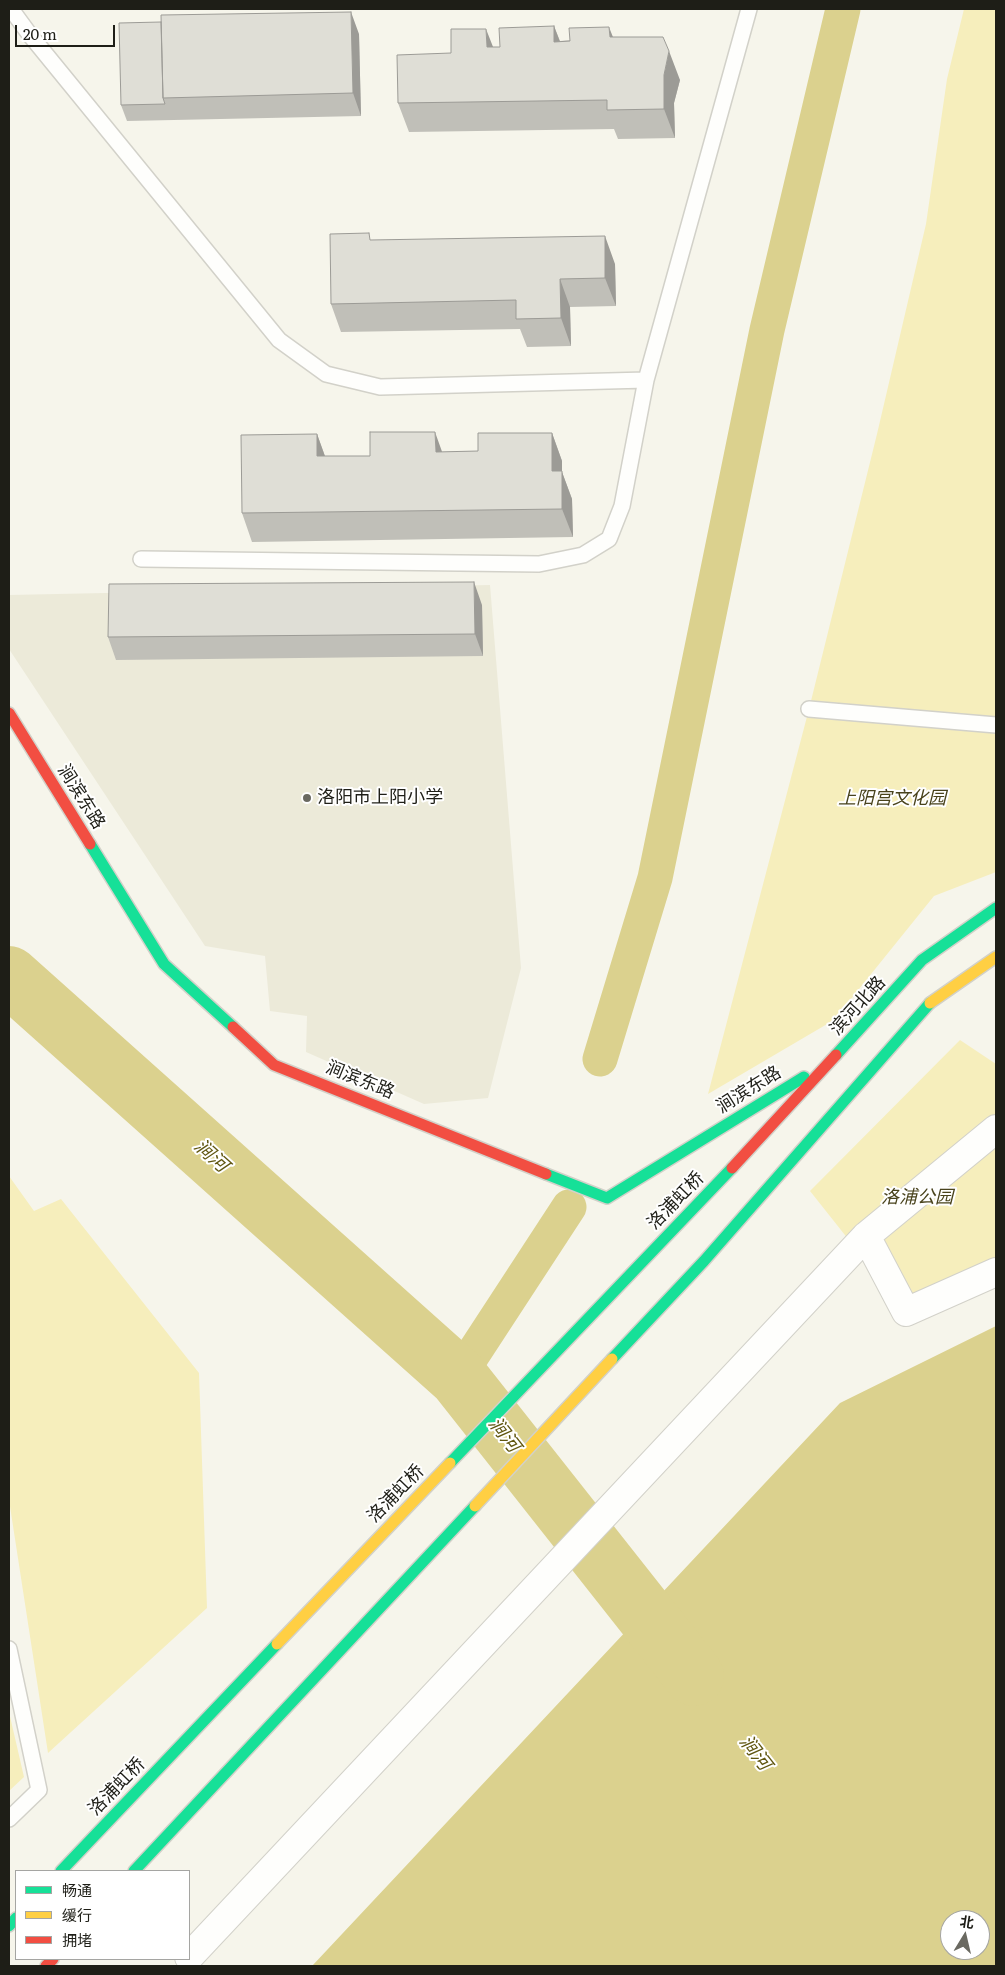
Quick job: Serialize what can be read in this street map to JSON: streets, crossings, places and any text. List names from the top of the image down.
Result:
{
  "streets": {
    "main road": ["涧滨东路", "滨河北路", "洛浦虹桥"]
  },
  "crossings": [
    ["涧滨东路", "滨河北路"],
    ["滨河北路", "洛浦虹桥"]
  ],
  "water": ["涧河"],
  "parks": ["上阳宫文化园", "洛浦公园"],
  "places": ["洛阳市上阳小学"],
  "legend": ["畅通", "缓行", "拥堵"],
  "scale_bar": "20 m",
  "north": "top"
}
